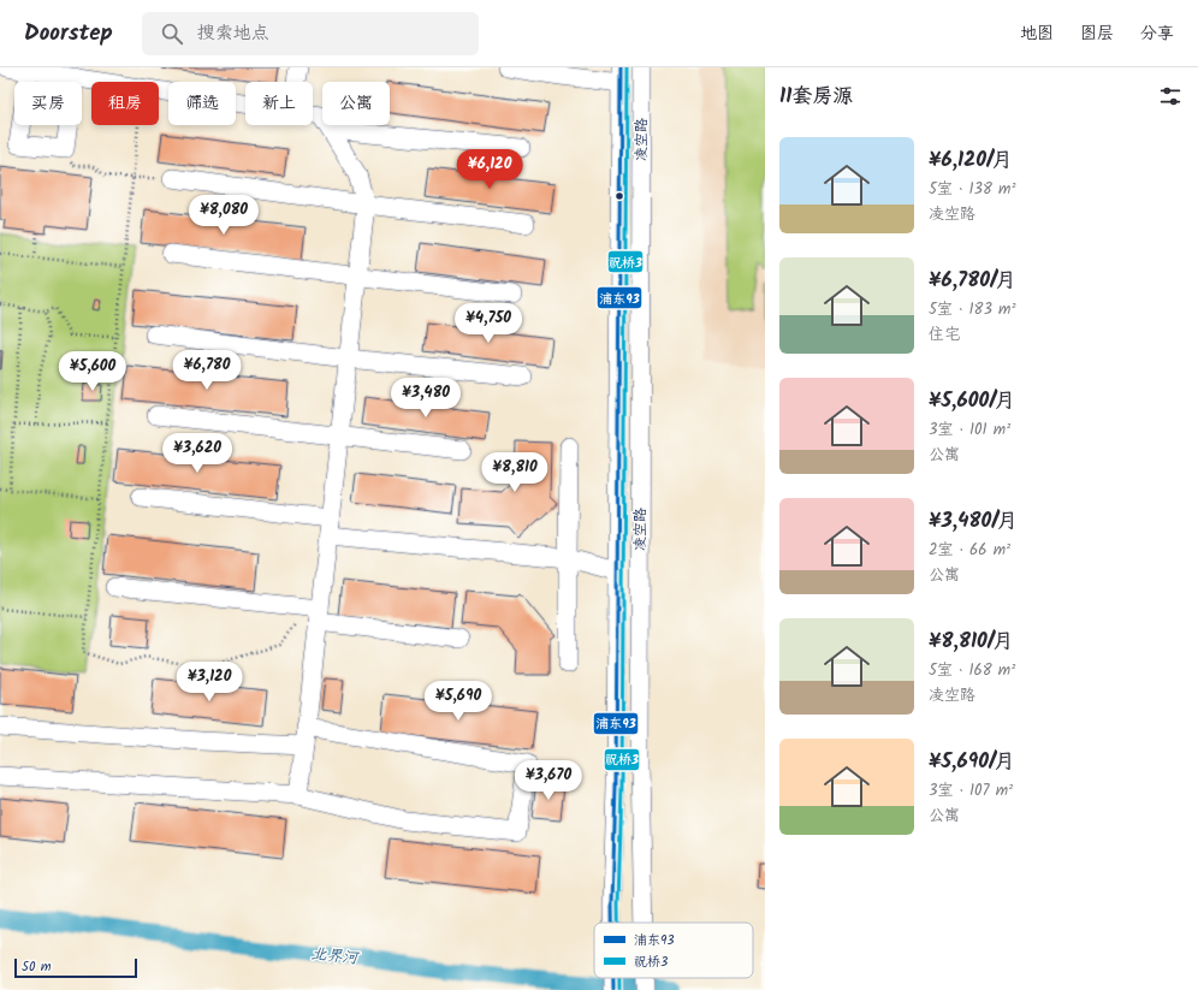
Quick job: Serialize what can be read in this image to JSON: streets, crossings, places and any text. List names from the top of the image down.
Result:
{
  "streets": {
    "street": ["凌空路"]
  },
  "water": ["北界河"],
  "lines": ["transit line 浦东93", "transit line 祝桥3"],
  "legend": ["浦东93", "祝桥3"],
  "scale_bar": "50 m",
  "page": {
    "header": "Doorstep",
    "search": "搜索地点",
    "nav": ["地图", "图层", "分享"],
    "heading": "11套房源",
    "chip": [
      "买房",
      "租房",
      "筛选",
      "新上",
      "公寓"
    ],
    "list": [
      {
        "name": "¥6,120/月",
        "note": "5室 · 138 m² · 凌空路"
      },
      {
        "name": "¥6,780/月",
        "note": "5室 · 183 m² · 住宅"
      },
      {
        "name": "¥5,600/月",
        "note": "3室 · 101 m² · 公寓"
      },
      {
        "name": "¥3,480/月",
        "note": "2室 · 66 m² · 公寓"
      },
      {
        "name": "¥8,810/月",
        "note": "5室 · 168 m² · 凌空路"
      },
      {
        "name": "¥5,690/月",
        "note": "3室 · 107 m² · 公寓"
      }
    ],
    "price": [
      "¥6,120",
      "¥8,080",
      "¥4,750",
      "¥6,780",
      "¥5,600",
      "¥3,480",
      "¥3,620",
      "¥8,810",
      "¥3,120",
      "¥5,690",
      "¥3,670"
    ],
    "scale": "50 m"
  }
}
